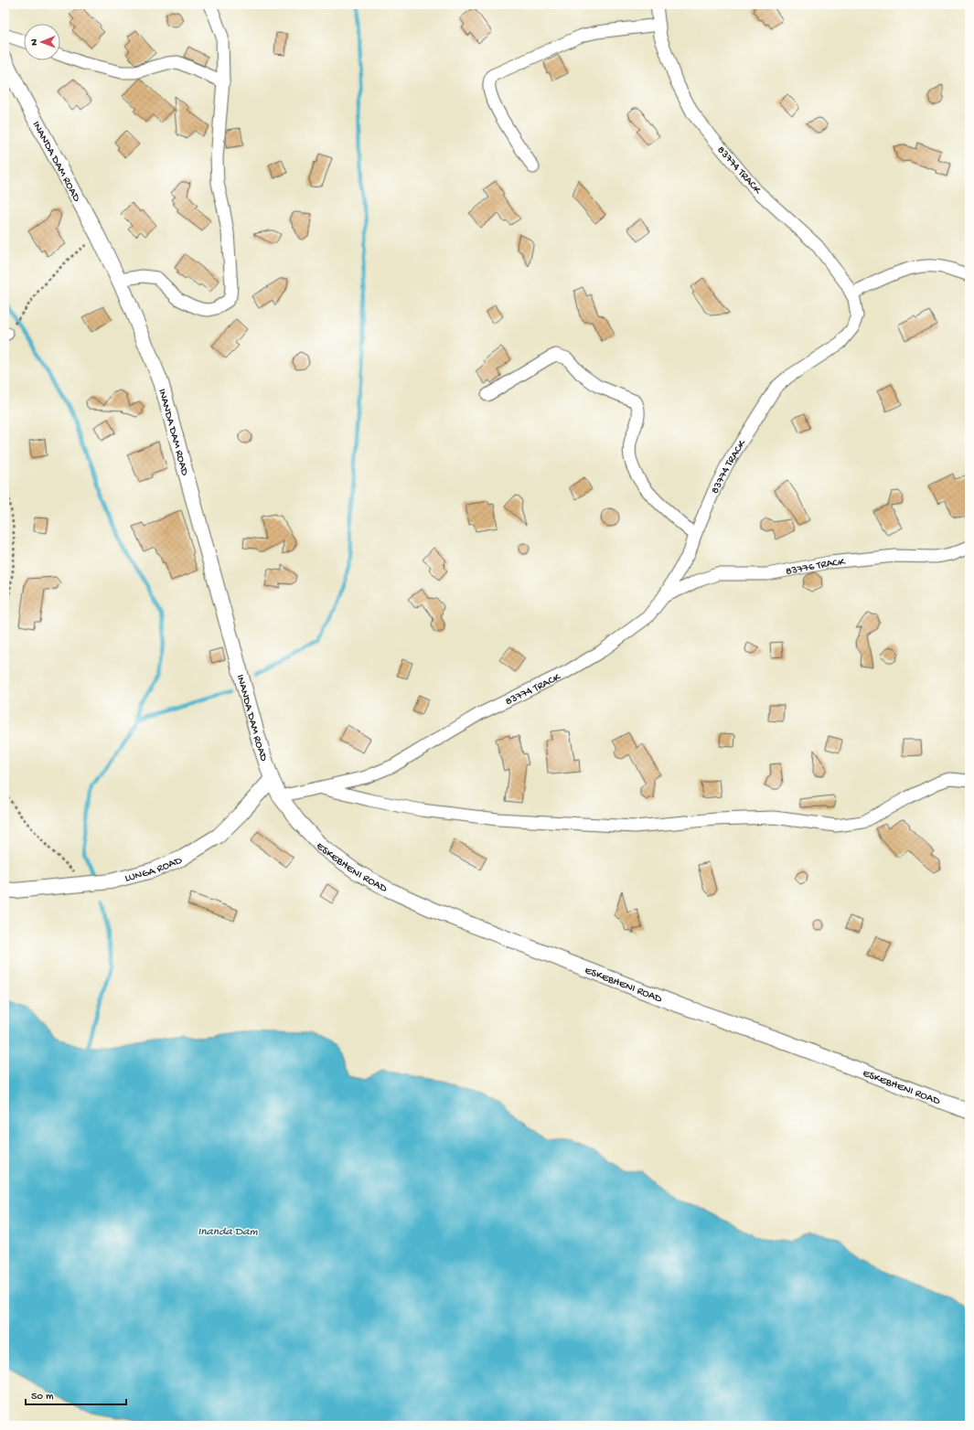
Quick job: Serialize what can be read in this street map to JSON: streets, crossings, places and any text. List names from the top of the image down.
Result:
{
  "streets": {
    "street": [
      "INANDA DAM ROAD",
      "83774 TRACK",
      "83776 TRACK",
      "ESKEBHENI ROAD",
      "LUNGA ROAD"
    ]
  },
  "crossings": [
    ["INANDA DAM ROAD", "83774 TRACK"],
    ["INANDA DAM ROAD", "ESKEBHENI ROAD"],
    ["INANDA DAM ROAD", "LUNGA ROAD"],
    ["83774 TRACK", "83776 TRACK"]
  ],
  "water": ["Inanda Dam"],
  "scale_bar": "50 m",
  "north": "left"
}
